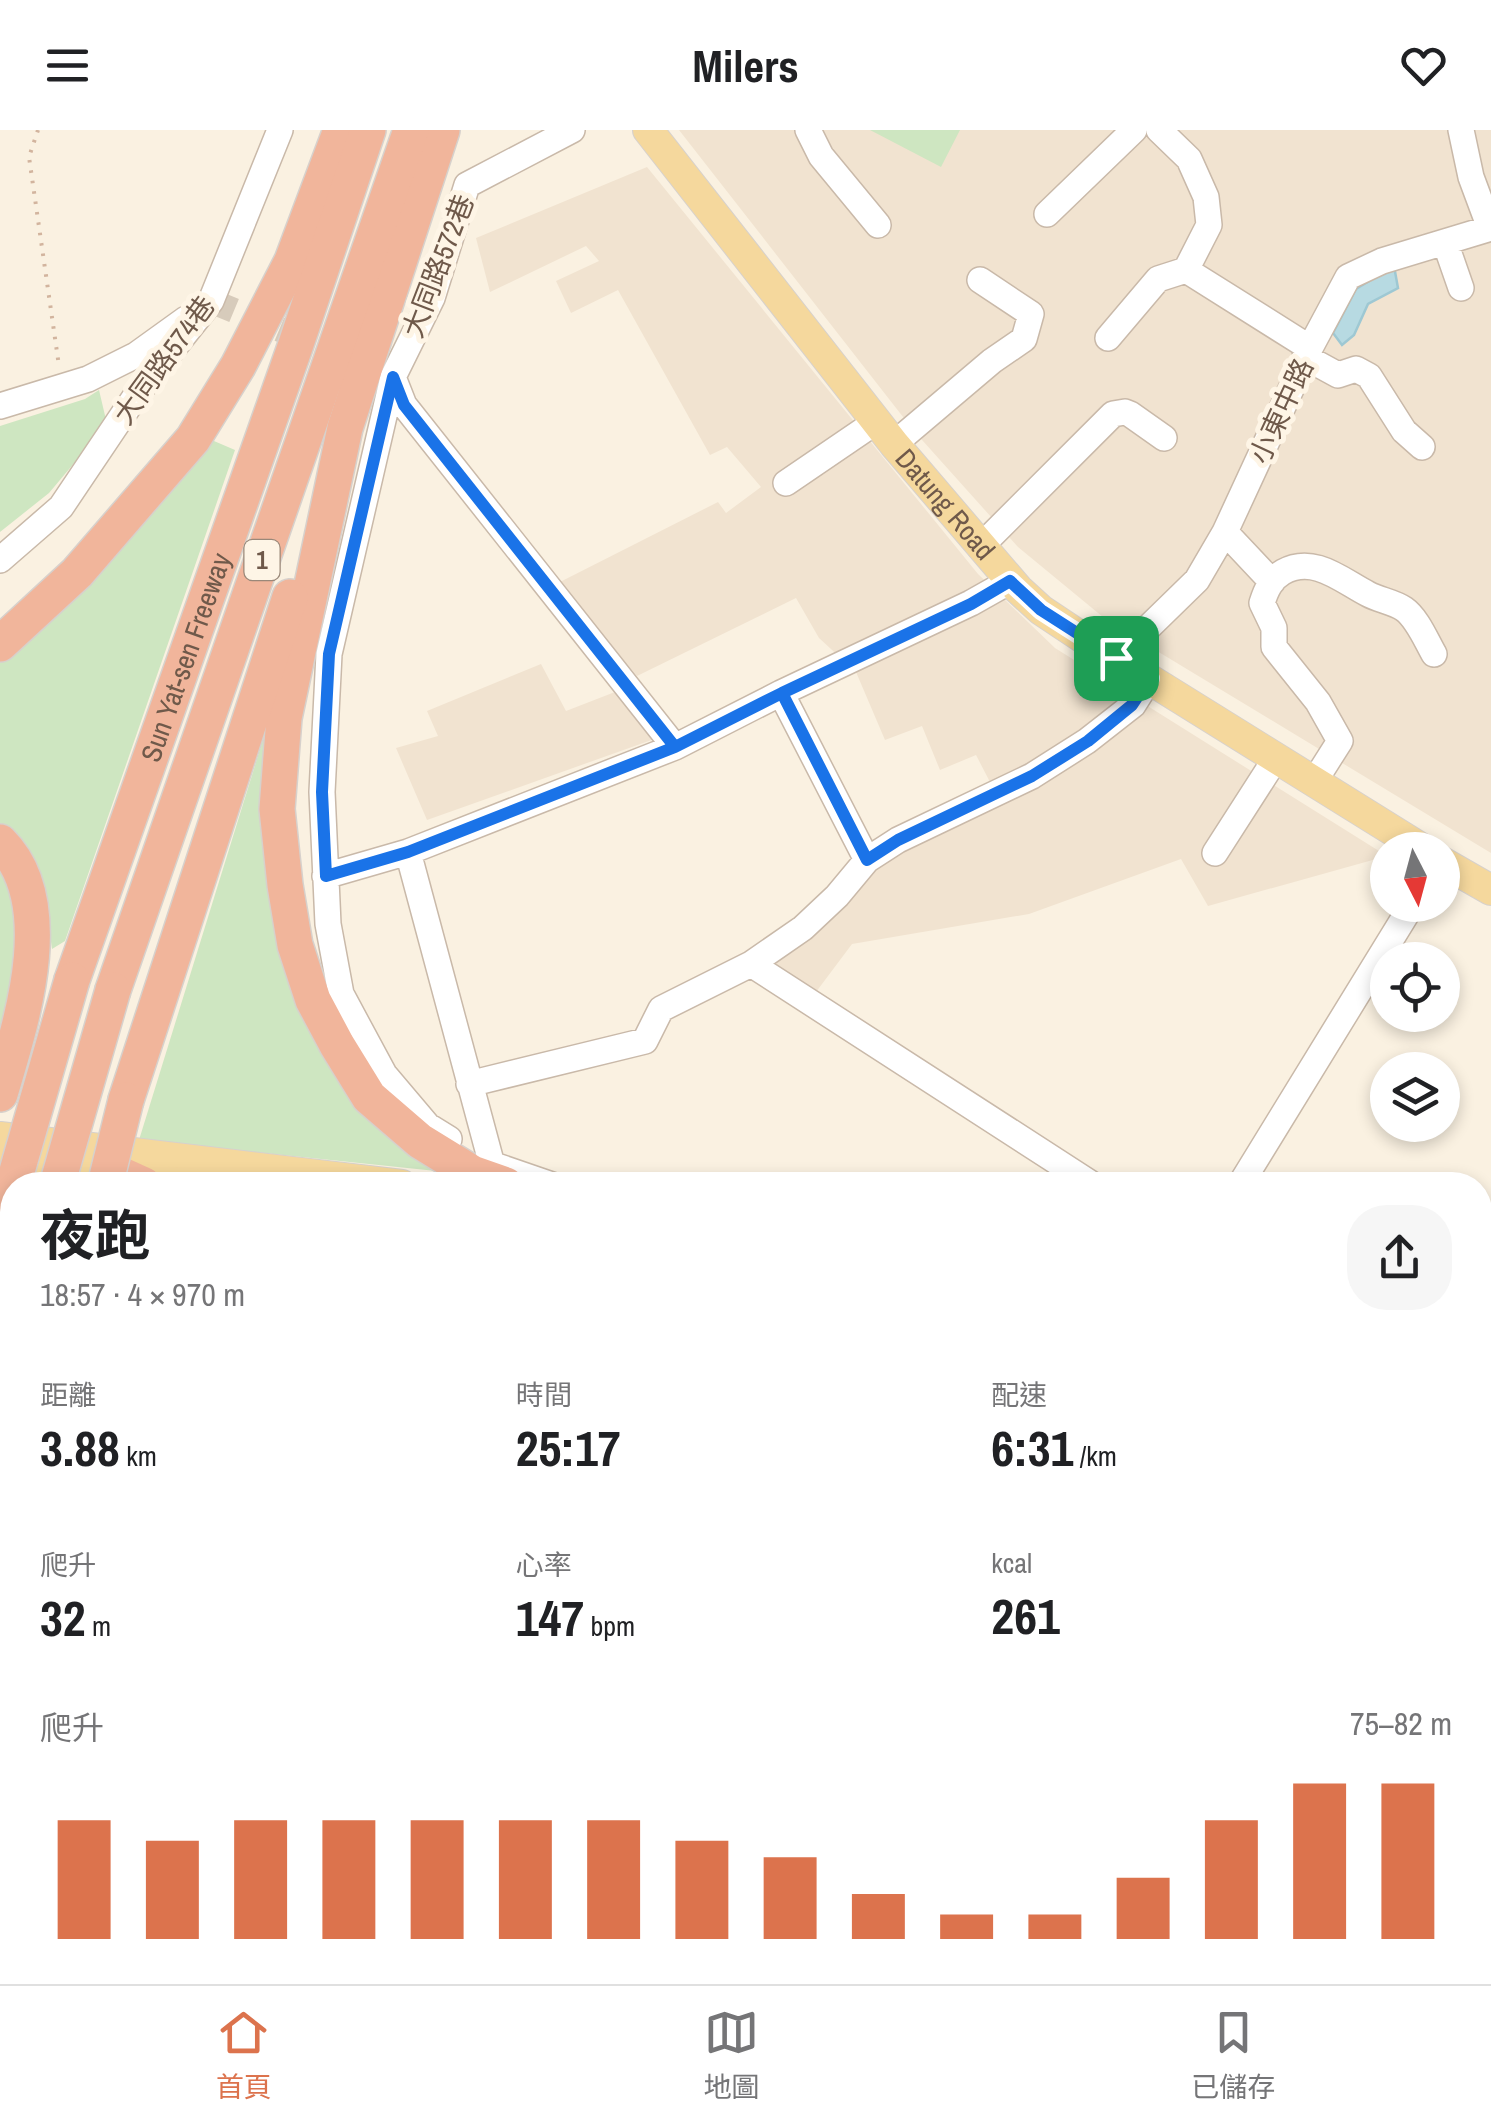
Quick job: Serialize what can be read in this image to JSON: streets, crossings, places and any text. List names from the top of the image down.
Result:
{
  "streets": {
    "highway": ["1", "Sun Yat-sen Freeway"],
    "main road": ["Datung Road"],
    "street": ["大同路572巷", "大同路574巷", "小東中路"]
  },
  "crossings": [
    ["小東中路", "Datung Road"]
  ],
  "north": "bottom",
  "page": {
    "header": "Milers",
    "heading": ["夜跑", "18:57 · 4 × 970 m"],
    "stats": [
      ["距離", "3.88 km"],
      ["時間", "25:17"],
      ["配速", "6:31 /km"],
      ["爬升", "32 m"],
      ["心率", "147 bpm"],
      ["kcal", "261"]
    ],
    "chart": ["爬升", "75–82 m"],
    "tabs": ["首頁", "地圖", "已儲存"]
  }
}
